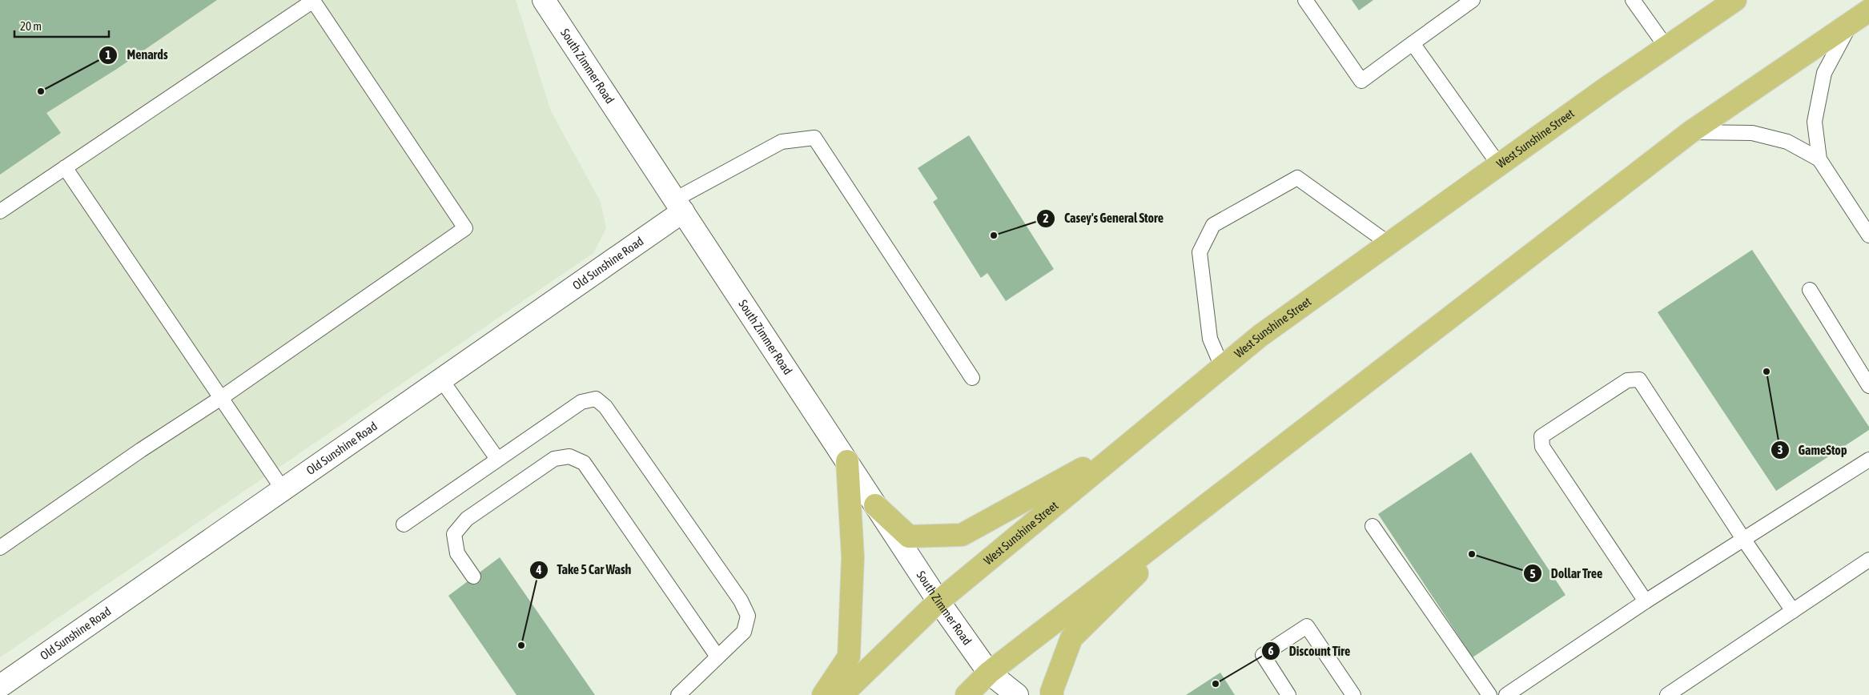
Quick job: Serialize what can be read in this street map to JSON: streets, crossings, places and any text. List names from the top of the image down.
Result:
{
  "streets": {
    "main road": ["West Sunshine Street"],
    "street": ["South Zimmer Road", "Old Sunshine Road"]
  },
  "crossings": [
    ["South Zimmer Road", "West Sunshine Street"],
    ["South Zimmer Road", "Old Sunshine Road"]
  ],
  "places": [
    "Menards",
    "Casey's General Store",
    "GameStop",
    "Dollar Tree",
    "Take 5 Car Wash",
    "Discount Tire"
  ],
  "scale_bar": "20 m"
}
